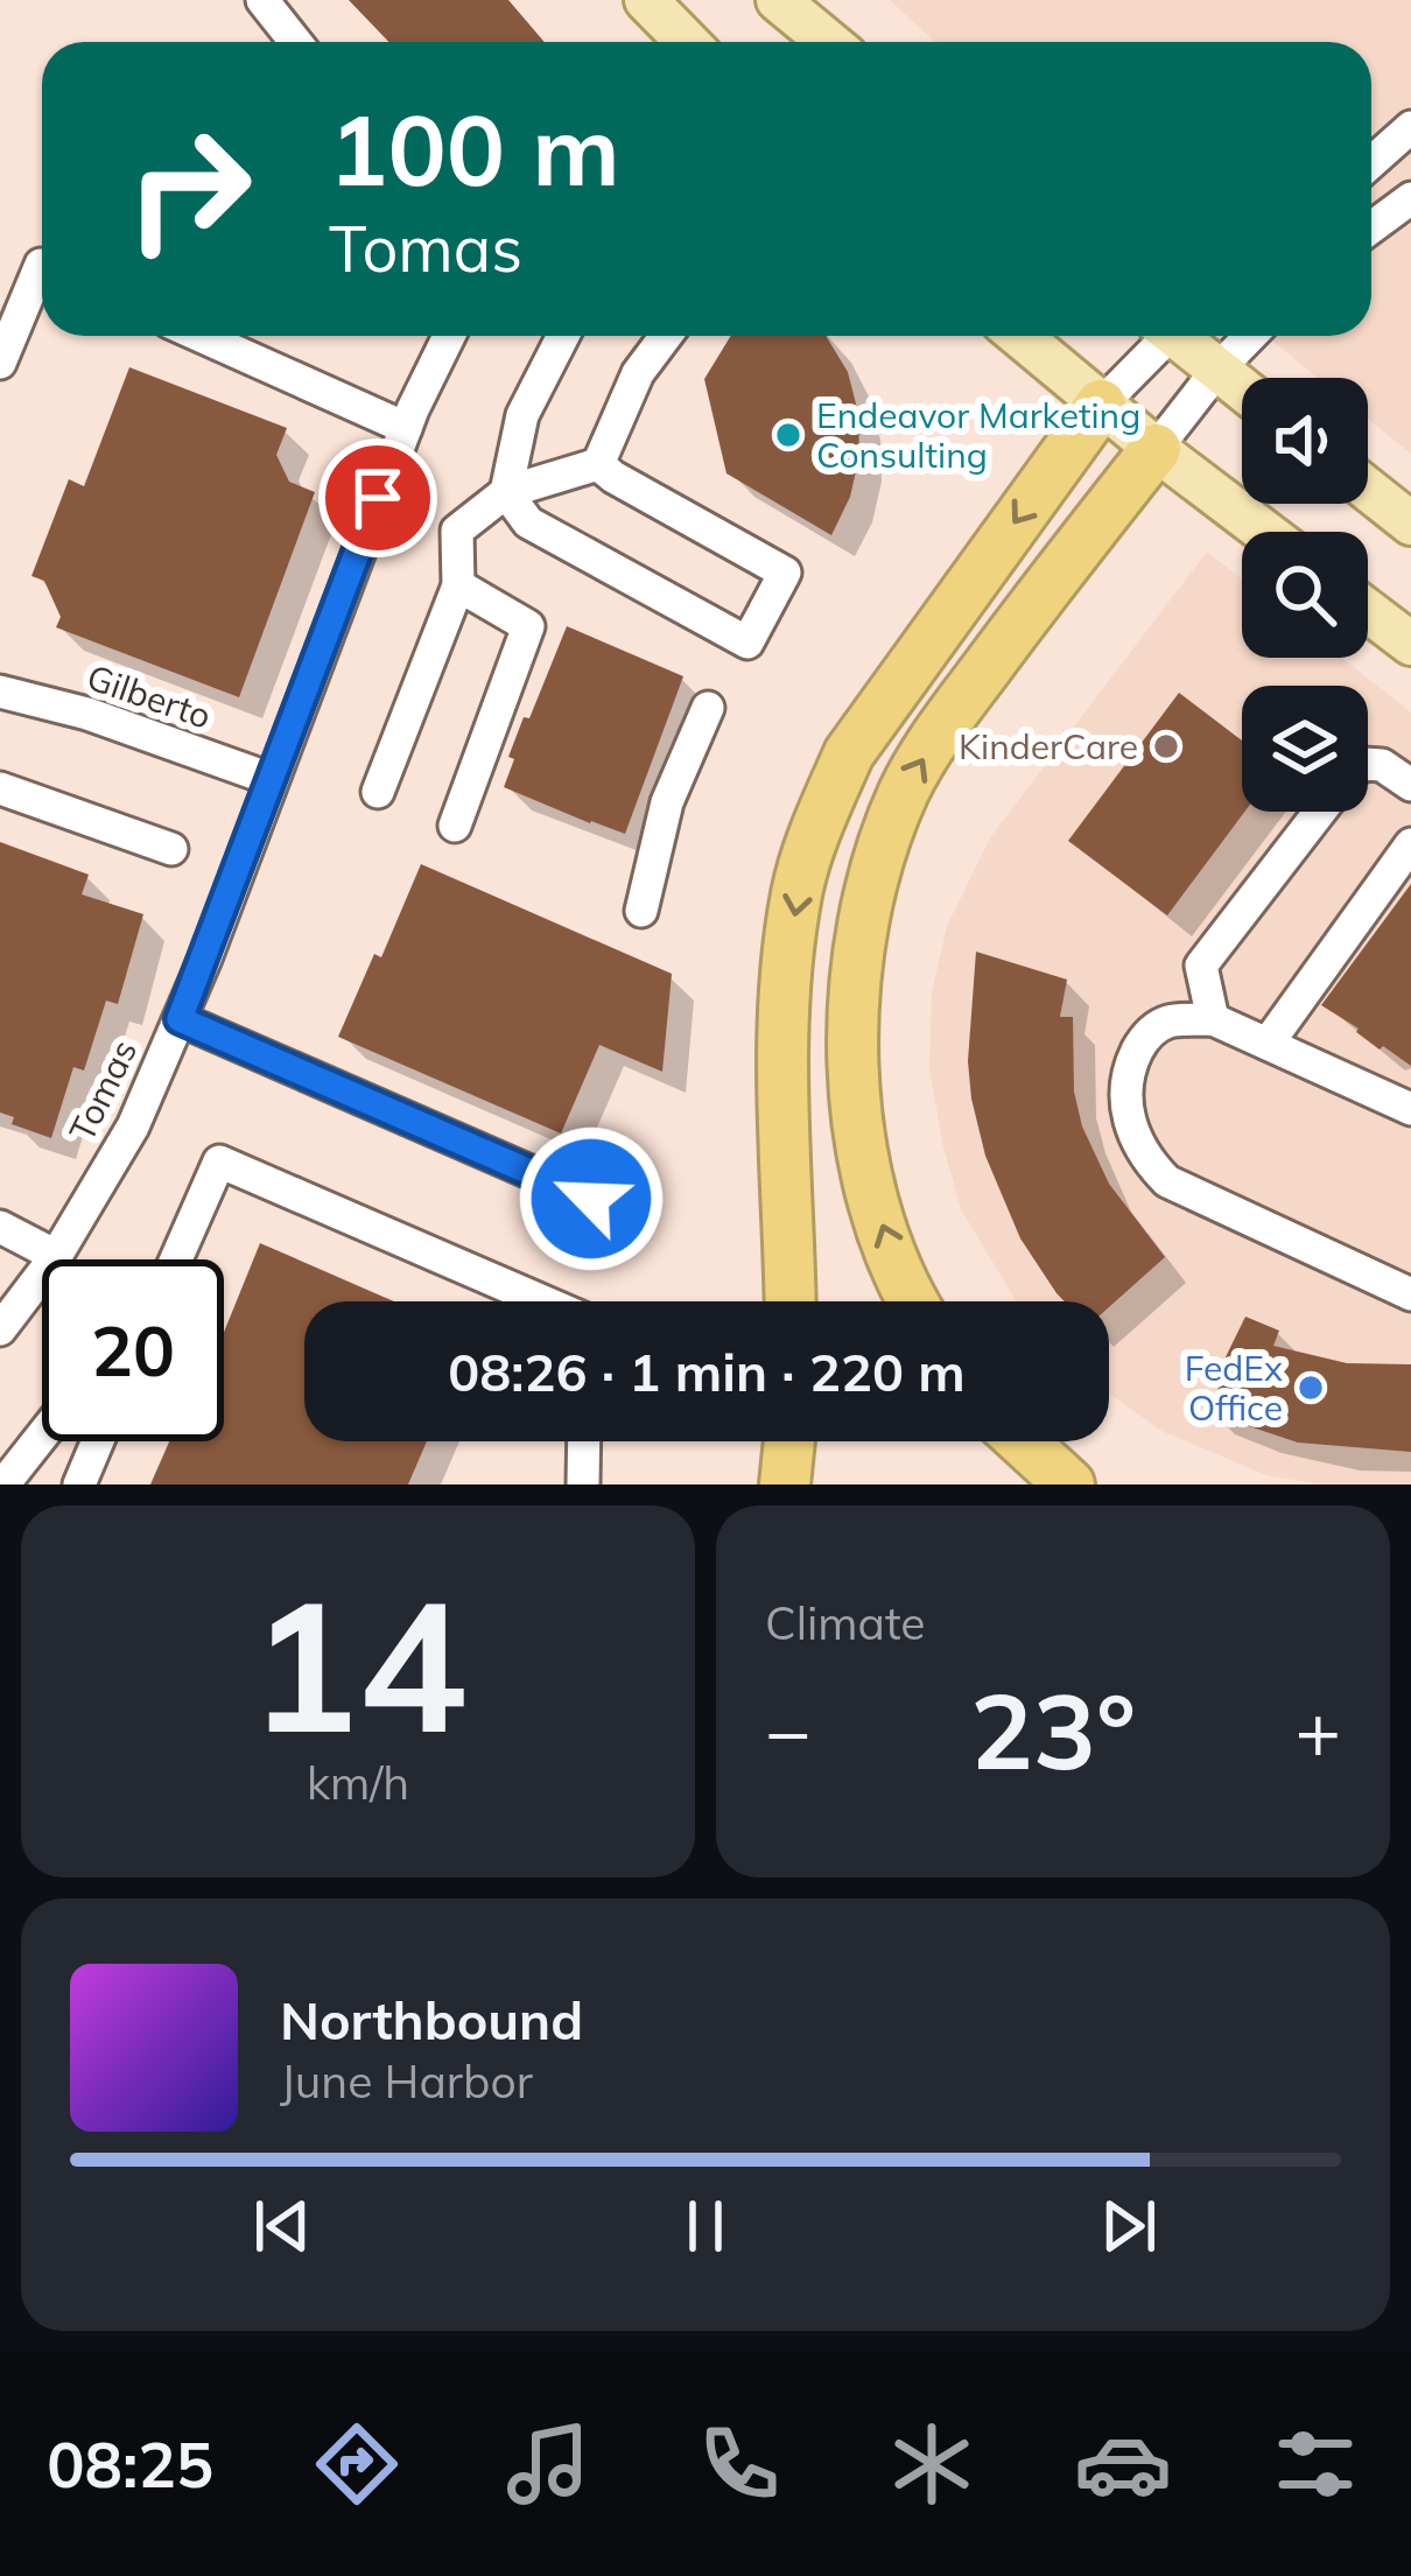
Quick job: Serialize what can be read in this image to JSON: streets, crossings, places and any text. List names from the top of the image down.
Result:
{
  "streets": {
    "street": ["Gilberto", "Tomas"]
  },
  "crossings": [
    ["Gilberto", "Tomas"]
  ],
  "places": ["Endeavor Marketing Consulting", "KinderCare", "FedEx Office"],
  "page": {
    "turn": ["100 m", "Tomas"],
    "limit": "20",
    "trip": "08:26 · 1 min · 220 m",
    "tile": [
      ["14", "km/h"],
      "Climate"
    ],
    "heat": ["−", "23°", "+"],
    "song": ["Northbound", "June Harbor"],
    "tabs": "08:25"
  }
}
